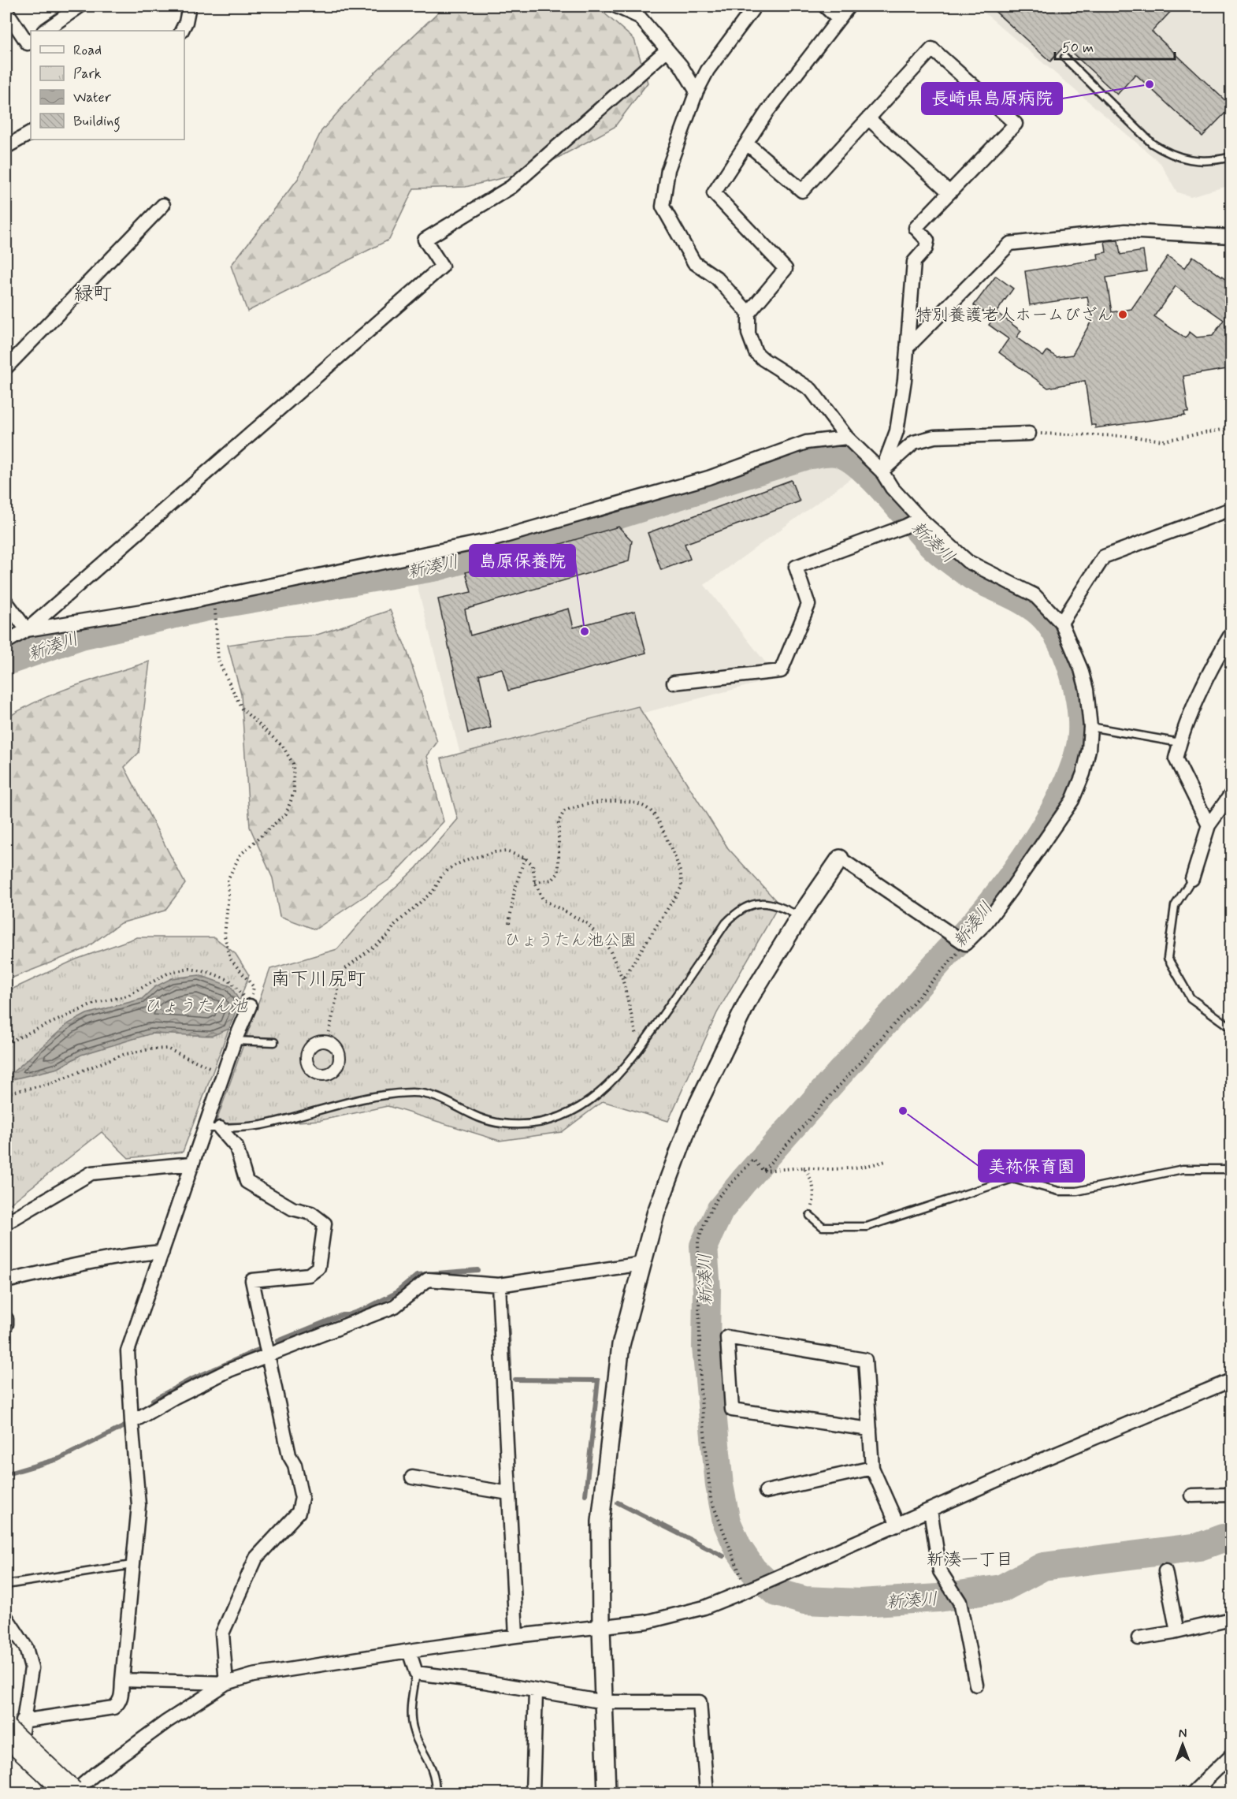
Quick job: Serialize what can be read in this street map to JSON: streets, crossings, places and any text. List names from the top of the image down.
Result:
{
  "districts": ["緑町", "南下川尻町", "新湊一丁目"],
  "water": ["新湊川", "ひょうたん池"],
  "parks": ["ひょうたん池公園"],
  "places": [
    "長崎県島原病院",
    "特別養護老人ホームびざん",
    "島原保養院",
    "美祢保育園"
  ],
  "legend": [
    "Road",
    "Park",
    "Water",
    "Building"
  ],
  "scale_bar": "50 m",
  "north": "top"
}
